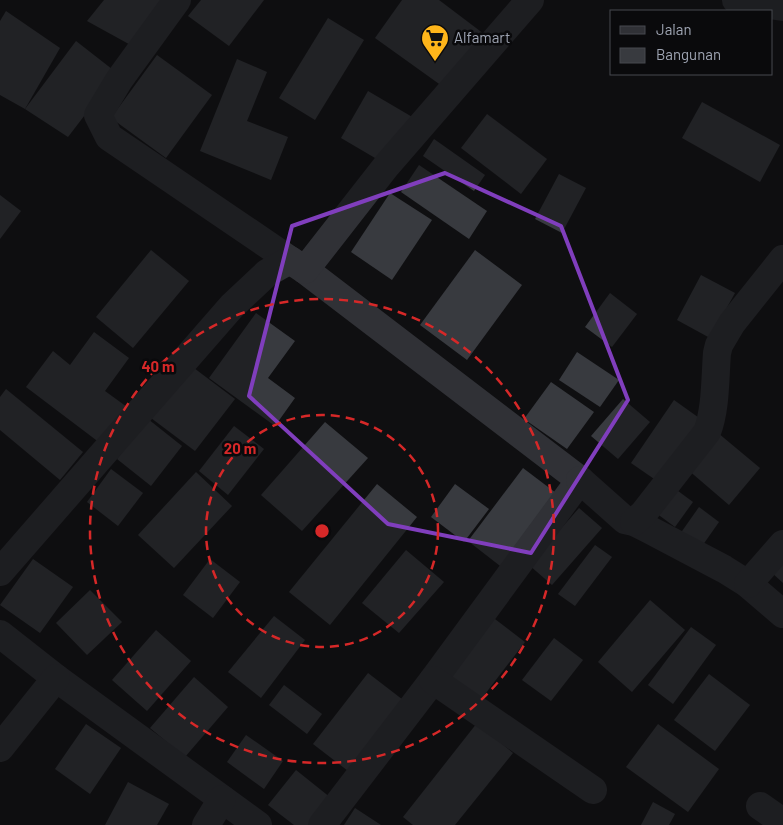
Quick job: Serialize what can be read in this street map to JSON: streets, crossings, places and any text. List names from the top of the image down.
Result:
{
  "places": {
    "supermarket": ["Alfamart"]
  },
  "legend": ["Jalan", "Bangunan"],
  "rings": ["40 m", "20 m"]
}
